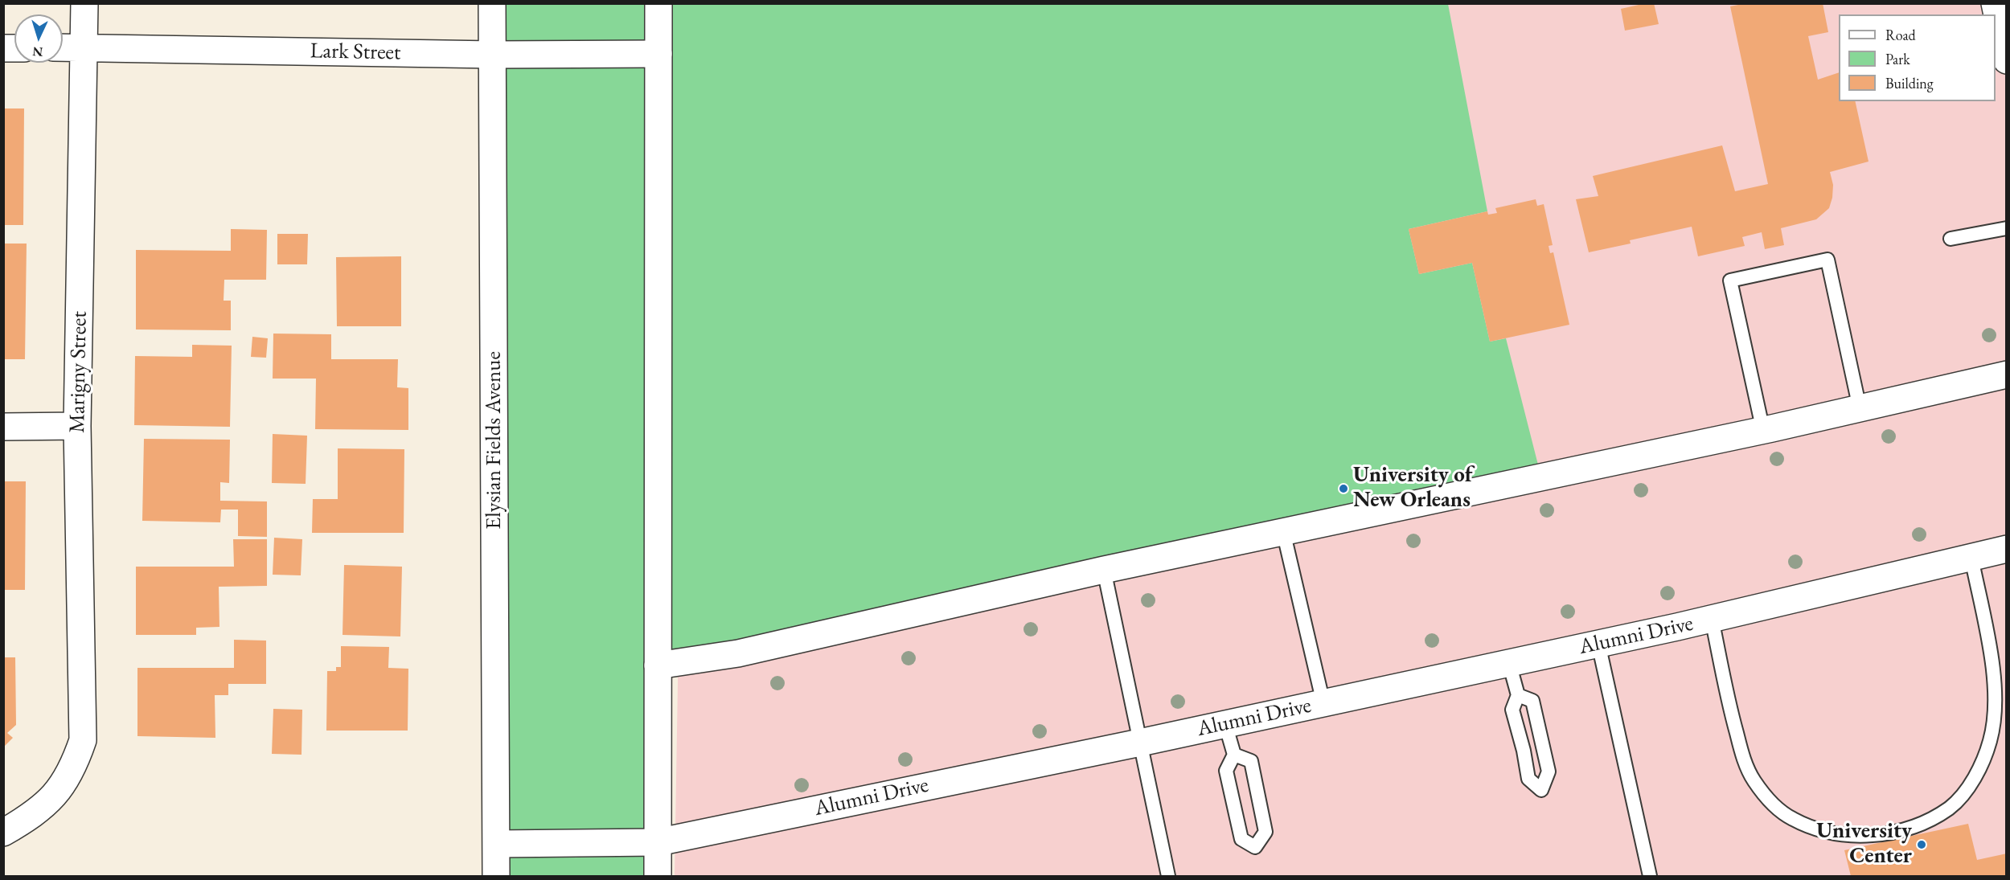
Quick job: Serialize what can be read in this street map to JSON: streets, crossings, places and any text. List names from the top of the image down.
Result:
{
  "streets": {
    "street": [
      "Lark Street",
      "Marigny Street",
      "Elysian Fields Avenue",
      "Alumni Drive"
    ]
  },
  "crossings": [
    ["Lark Street", "Marigny Street"],
    ["Lark Street", "Elysian Fields Avenue"],
    ["Elysian Fields Avenue", "Alumni Drive"]
  ],
  "places": ["University of New Orleans", "University Center"],
  "legend": ["Road", "Park", "Building"],
  "north": "bottom"
}
